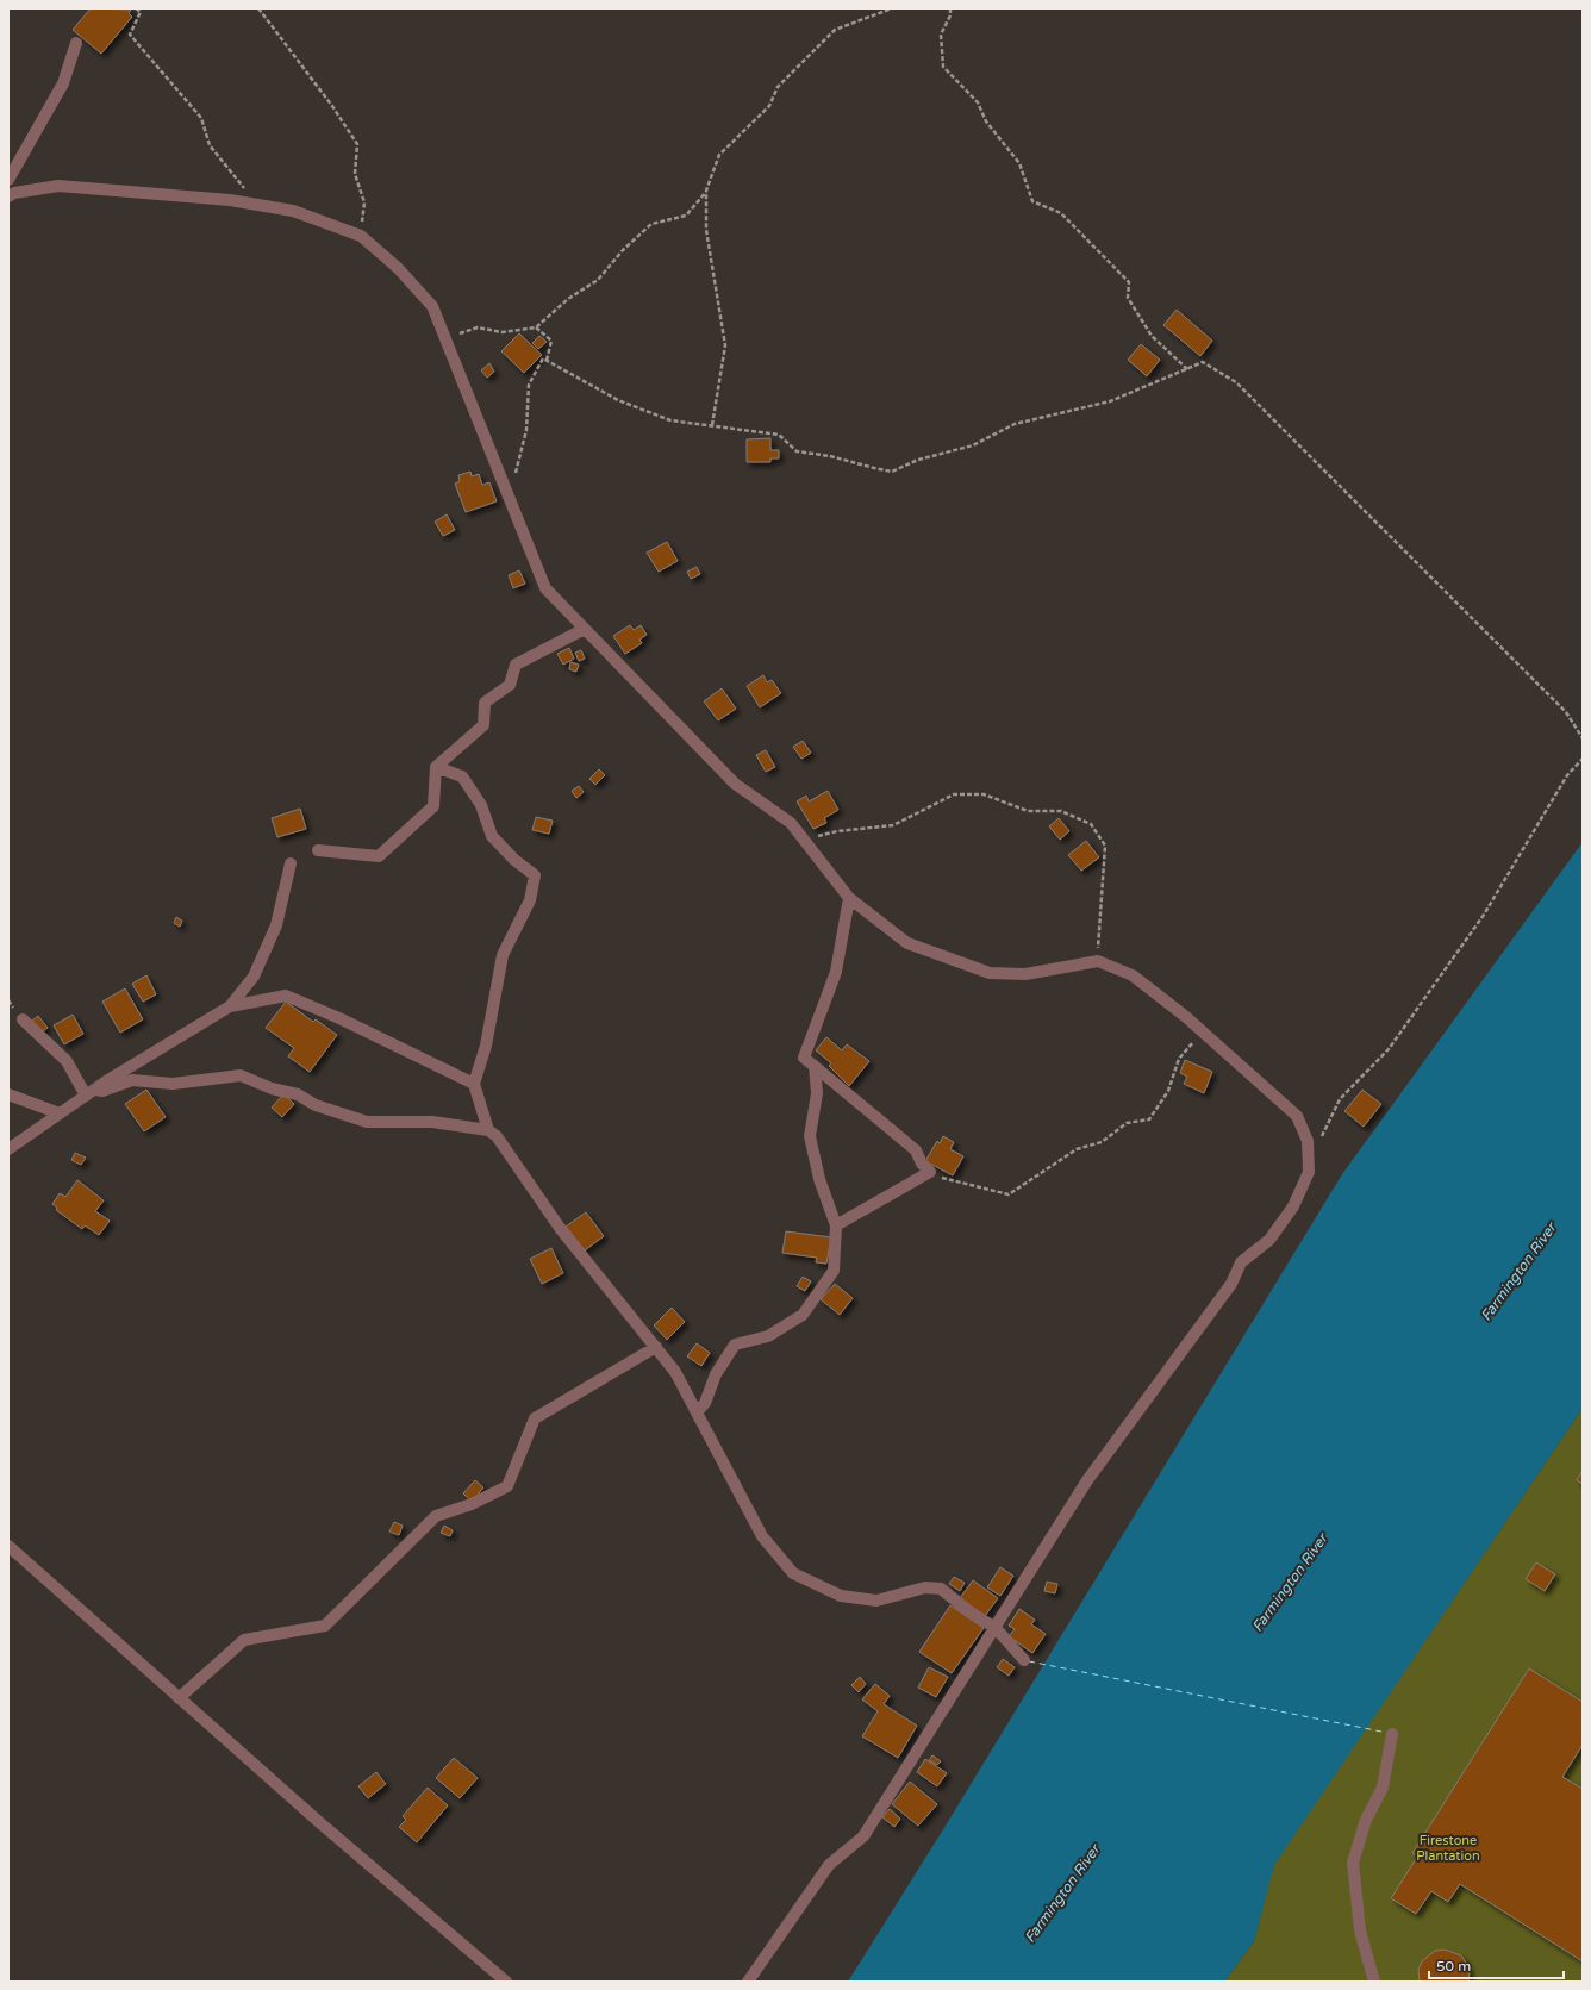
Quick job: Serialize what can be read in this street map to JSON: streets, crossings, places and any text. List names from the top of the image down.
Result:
{
  "water": ["Farmington River"],
  "parks": ["Firestone Plantation"],
  "scale_bar": "50 m"
}
